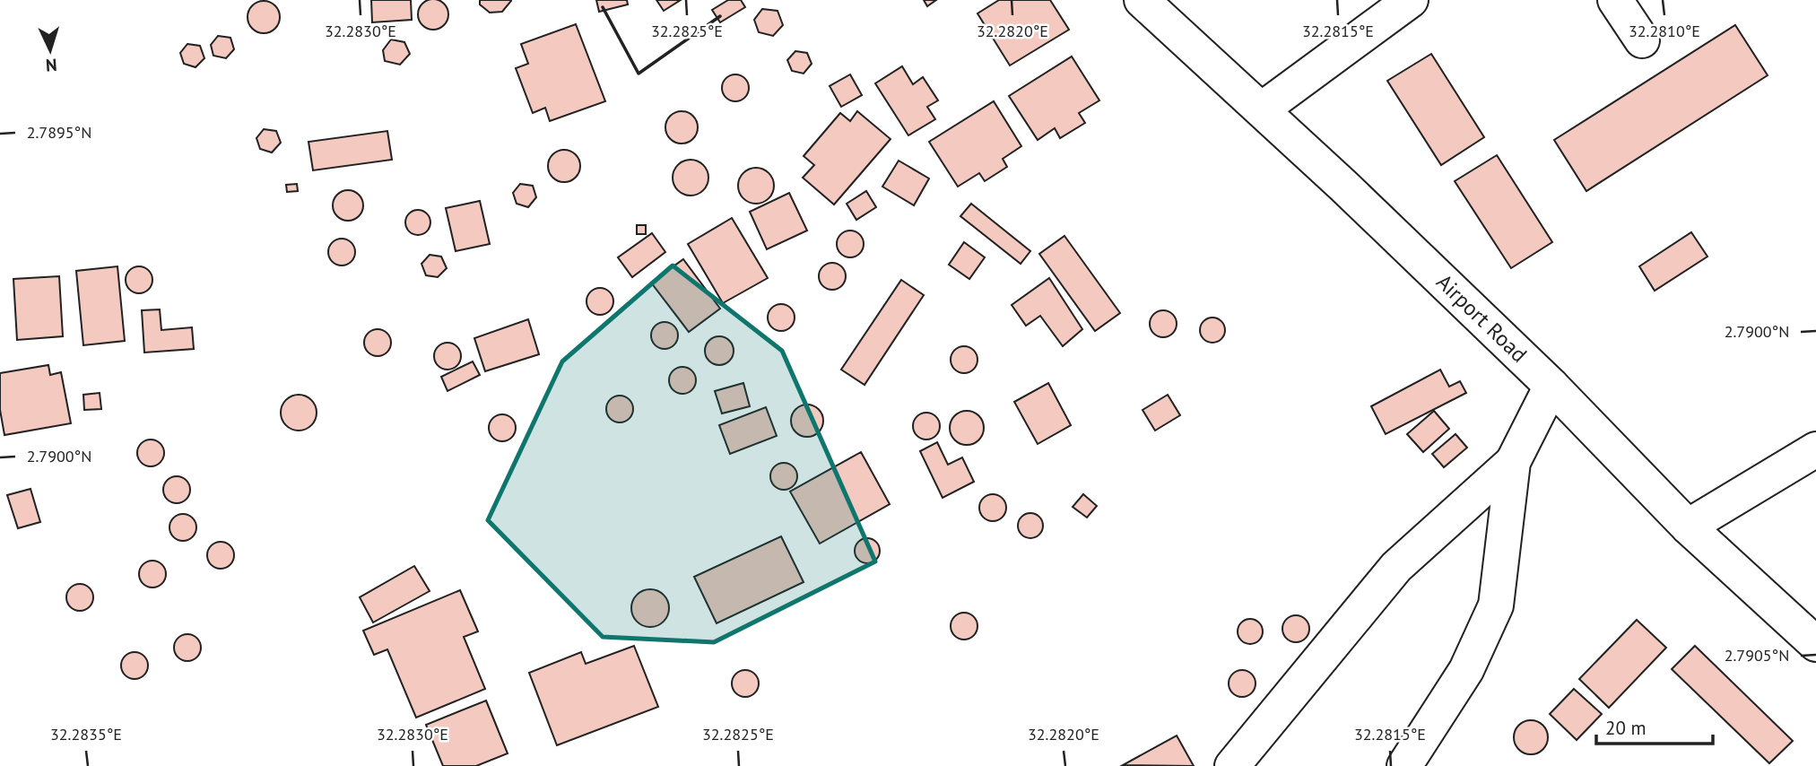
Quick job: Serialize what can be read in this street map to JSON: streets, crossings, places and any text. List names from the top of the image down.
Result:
{
  "streets": {
    "street": ["Airport Road"]
  },
  "scale_bar": "20 m",
  "north": "bottom",
  "coordinates": [
    "32.2830°E",
    "32.2825°E",
    "32.2820°E",
    "32.2815°E",
    "32.2810°E",
    "2.7895°N",
    "2.7900°N",
    "2.7905°N",
    "32.2835°E"
  ]
}
